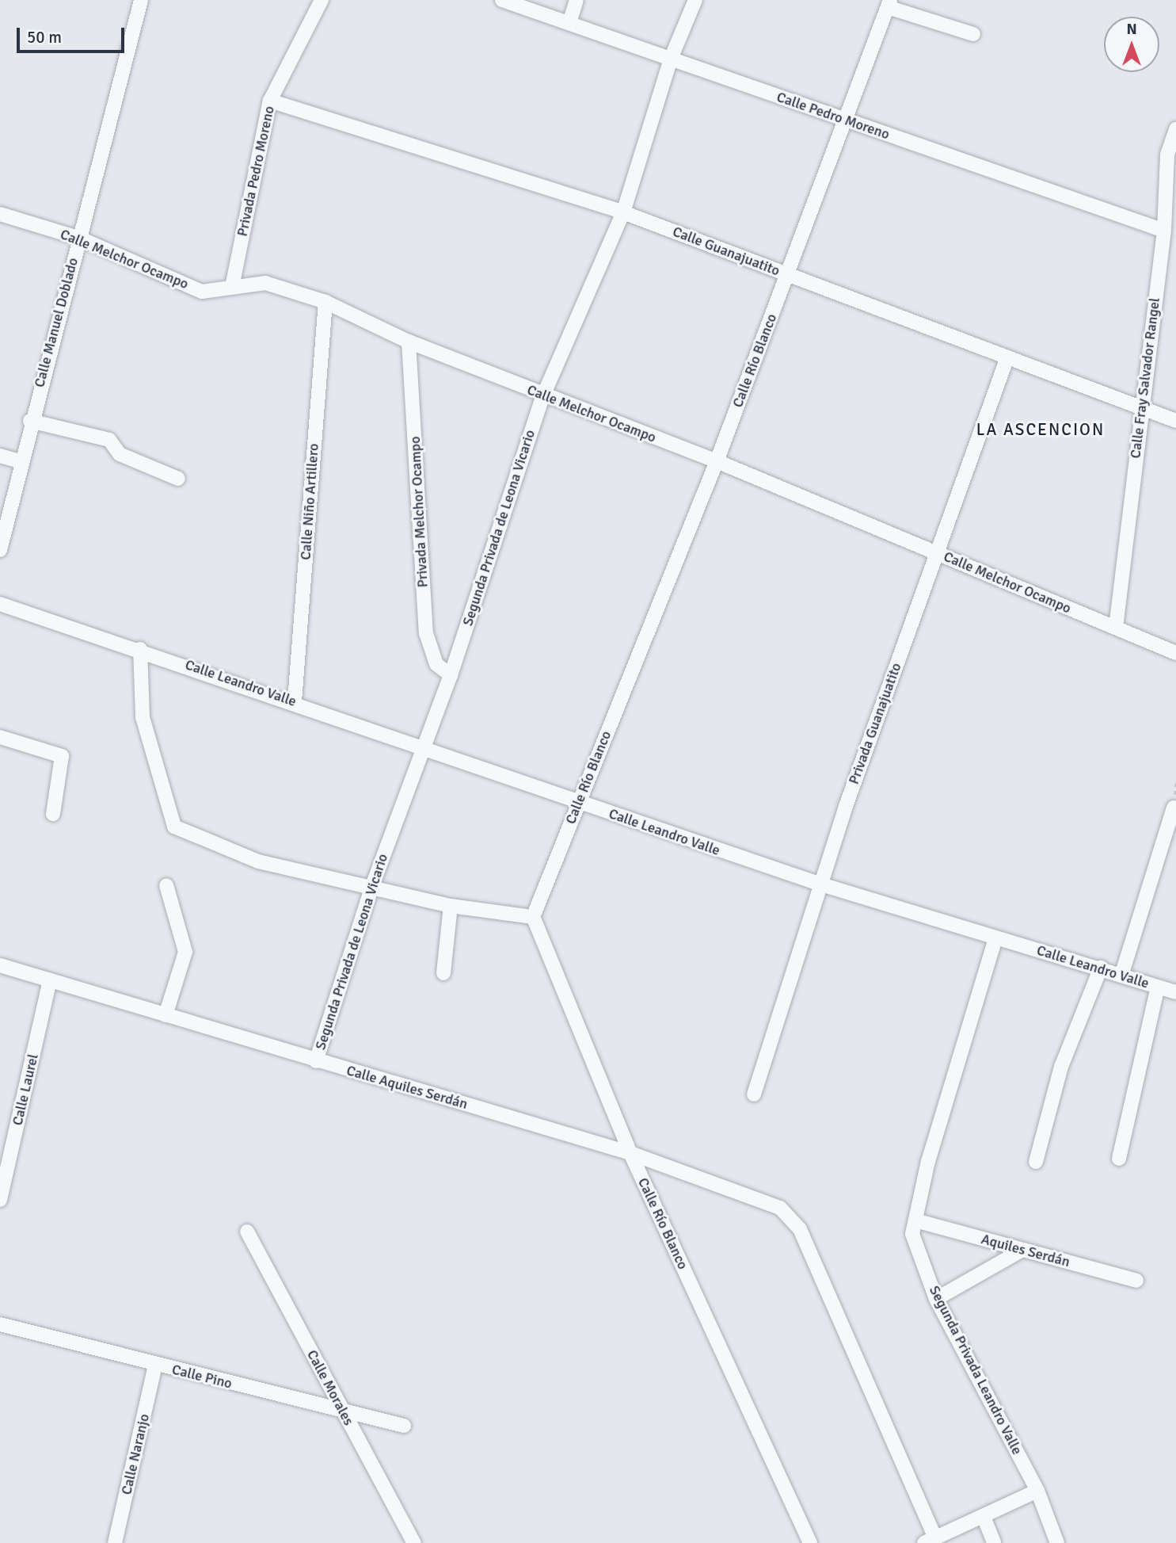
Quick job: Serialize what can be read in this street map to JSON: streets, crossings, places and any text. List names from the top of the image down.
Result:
{
  "streets": {
    "street": [
      "Calle Pedro Moreno",
      "Privada Pedro Moreno",
      "Calle Guanajuatito",
      "Calle Melchor Ocampo",
      "Calle Manuel Doblado",
      "Calle Río Blanco",
      "Calle Fray Salvador Rangel",
      "Calle Niño Artillero",
      "Privada Melchor Ocampo",
      "Segunda Privada de Leona Vicario",
      "Calle Leandro Valle",
      "Privada Guanajuatito",
      "Calle Aquiles Serdán",
      "Calle Laurel",
      "Aquiles Serdán",
      "Segunda Privada Leandro Valle",
      "Calle Pino",
      "Calle Morales",
      "Calle Naranjo"
    ]
  },
  "crossings": [
    ["Calle Pedro Moreno", "Calle Río Blanco"],
    ["Calle Pedro Moreno", "Calle Fray Salvador Rangel"],
    ["Calle Pedro Moreno", "Segunda Privada de Leona Vicario"],
    ["Privada Pedro Moreno", "Calle Guanajuatito"],
    ["Privada Pedro Moreno", "Calle Melchor Ocampo"],
    ["Calle Guanajuatito", "Calle Río Blanco"],
    ["Calle Guanajuatito", "Calle Fray Salvador Rangel"],
    ["Calle Guanajuatito", "Segunda Privada de Leona Vicario"],
    ["Calle Guanajuatito", "Privada Guanajuatito"],
    ["Calle Melchor Ocampo", "Calle Manuel Doblado"],
    ["Calle Melchor Ocampo", "Calle Río Blanco"],
    ["Calle Melchor Ocampo", "Calle Fray Salvador Rangel"],
    ["Calle Melchor Ocampo", "Calle Niño Artillero"],
    ["Calle Melchor Ocampo", "Privada Melchor Ocampo"],
    ["Calle Melchor Ocampo", "Segunda Privada de Leona Vicario"],
    ["Calle Melchor Ocampo", "Privada Guanajuatito"],
    ["Calle Río Blanco", "Calle Leandro Valle"],
    ["Calle Río Blanco", "Calle Aquiles Serdán"],
    ["Calle Niño Artillero", "Calle Leandro Valle"],
    ["Privada Melchor Ocampo", "Segunda Privada de Leona Vicario"],
    ["Segunda Privada de Leona Vicario", "Calle Leandro Valle"],
    ["Segunda Privada de Leona Vicario", "Calle Aquiles Serdán"],
    ["Calle Leandro Valle", "Privada Guanajuatito"],
    ["Calle Leandro Valle", "Segunda Privada Leandro Valle"],
    ["Calle Aquiles Serdán", "Calle Laurel"],
    ["Aquiles Serdán", "Segunda Privada Leandro Valle"],
    ["Calle Pino", "Calle Morales"],
    ["Calle Pino", "Calle Naranjo"]
  ],
  "districts": ["LA ASCENCION"],
  "scale_bar": "50 m",
  "north": "top"
}
